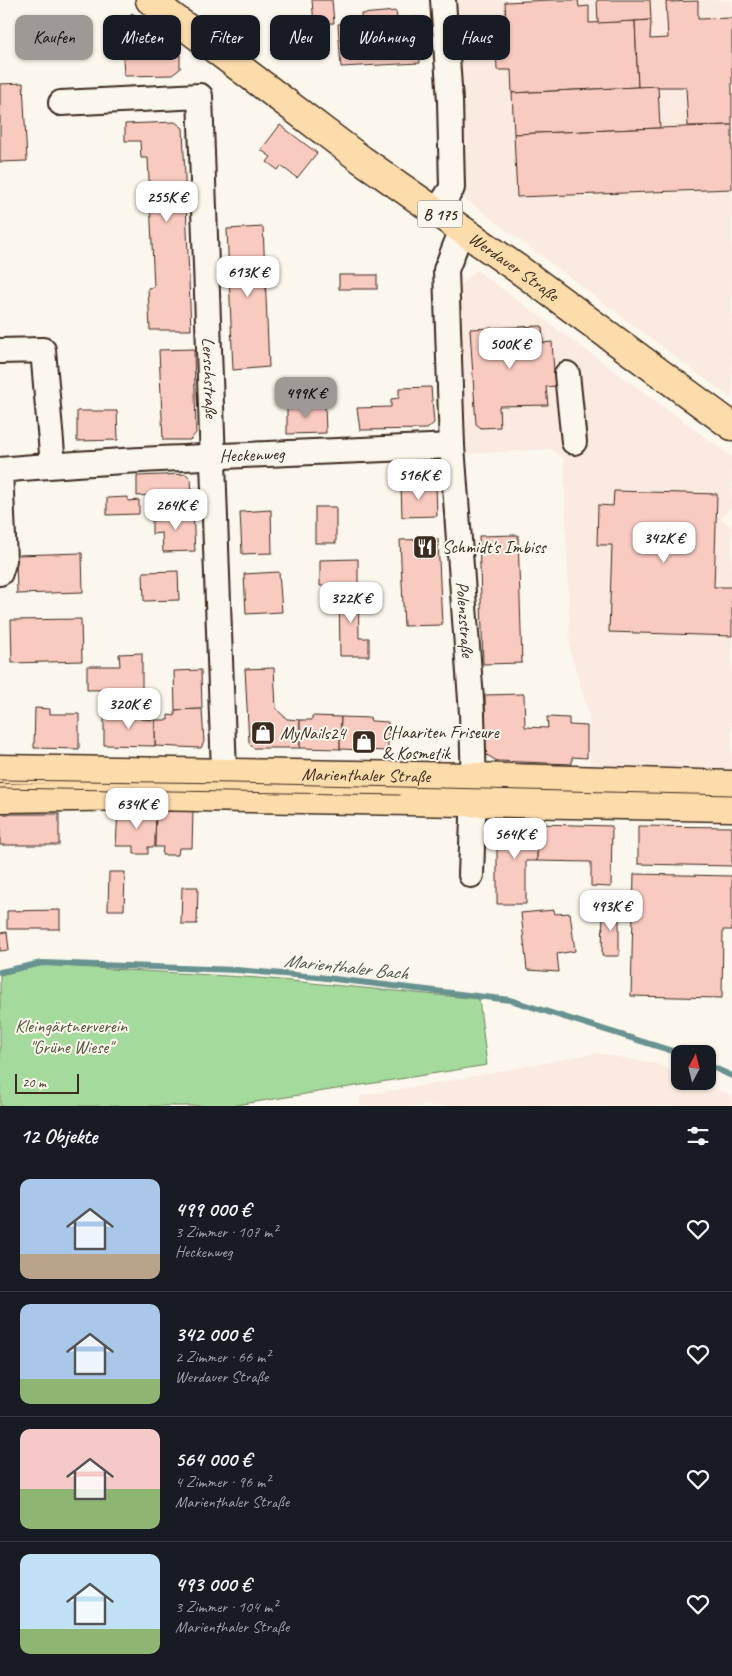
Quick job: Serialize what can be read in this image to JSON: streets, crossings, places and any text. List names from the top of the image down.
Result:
{
  "streets": {
    "main road": ["B 175", "Werdauer Straße", "Marienthaler Straße"],
    "street": ["Lerschstraße", "Heckenweg", "Polenzstraße"]
  },
  "crossings": [
    ["Werdauer Straße", "Polenzstraße"],
    ["Lerschstraße", "Heckenweg"],
    ["Lerschstraße", "Marienthaler Straße"],
    ["Heckenweg", "Polenzstraße"],
    ["Polenzstraße", "Marienthaler Straße"]
  ],
  "water": ["Marienthaler Bach"],
  "parks": ["Kleingärtnerverein \"Grüne Wiese\""],
  "places": {
    "restaurant": ["Schmidt's Imbiss"],
    "shop": ["MyNails24", "CHaariten Friseure & Kosmetik"]
  },
  "scale_bar": "20 m",
  "north": "top",
  "page": {
    "chip": [
      "Kaufen",
      "Mieten",
      "Filter",
      "Neu",
      "Wohnung",
      "Haus"
    ],
    "price": [
      "255K €",
      "613K €",
      "500K €",
      "499K €",
      "516K €",
      "264K €",
      "342K €",
      "322K €",
      "320K €",
      "634K €",
      "564K €",
      "493K €"
    ],
    "scale": "20 m",
    "heading": "12 Objekte",
    "list": [
      {
        "name": "499 000 €",
        "note": "3 Zimmer · 107 m² · Heckenweg"
      },
      {
        "name": "342 000 €",
        "note": "2 Zimmer · 66 m² · Werdauer Straße"
      },
      {
        "name": "564 000 €",
        "note": "4 Zimmer · 96 m² · Marienthaler Straße"
      },
      {
        "name": "493 000 €",
        "note": "3 Zimmer · 104 m² · Marienthaler Straße"
      }
    ]
  }
}
